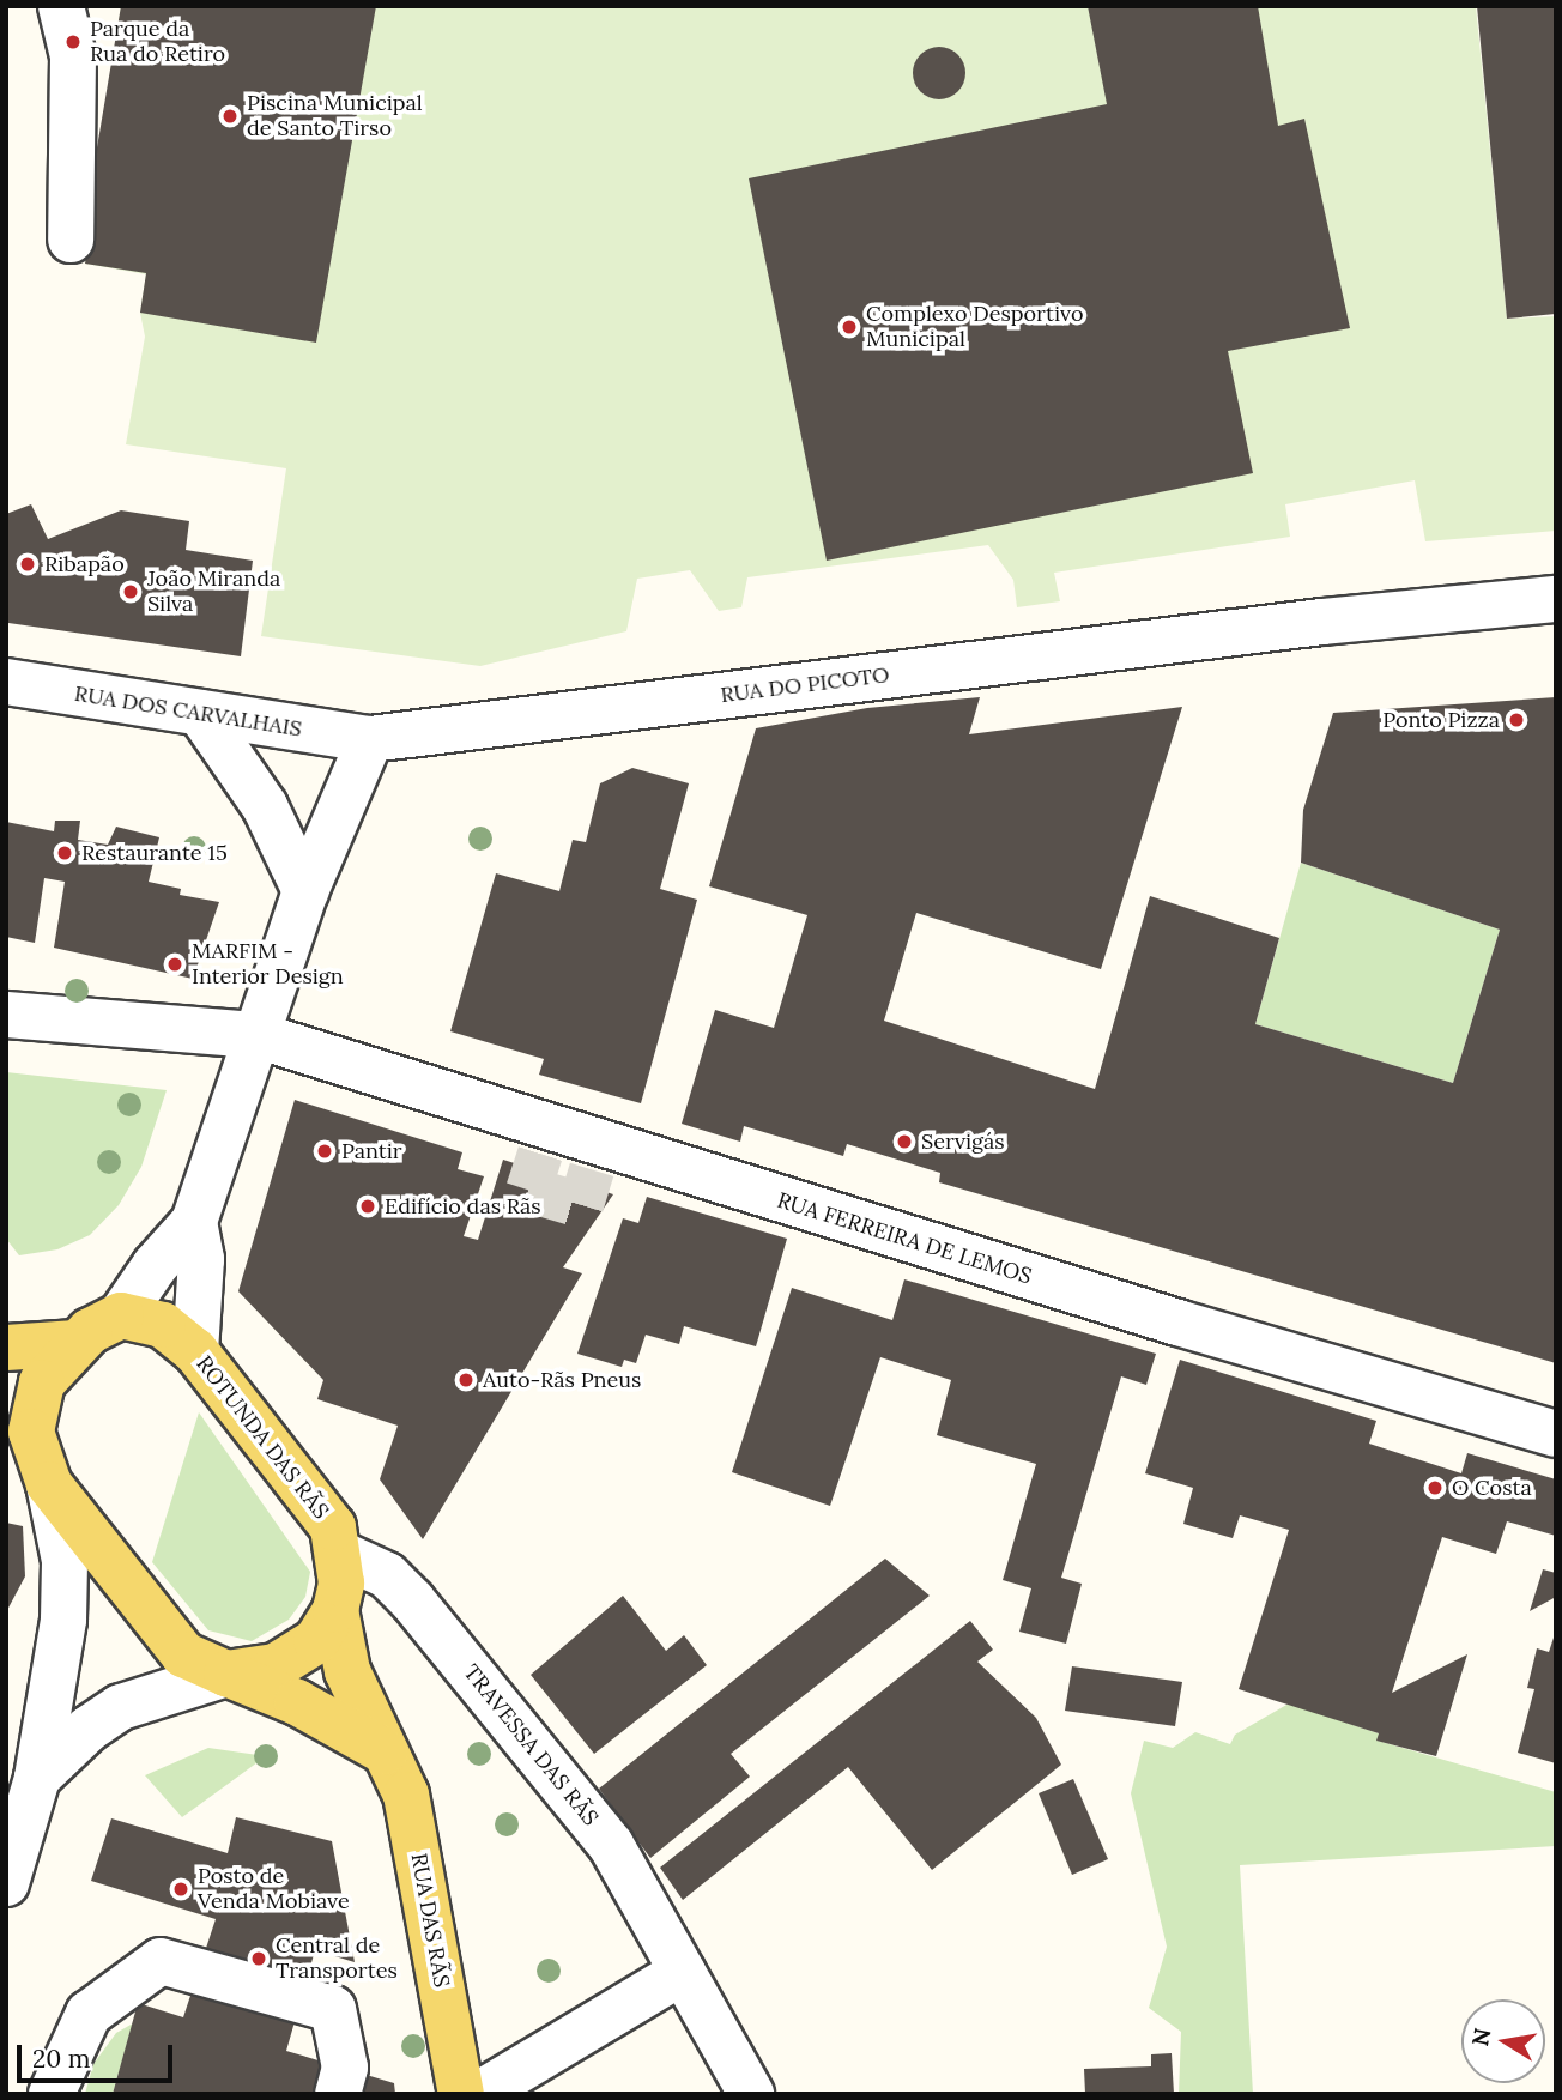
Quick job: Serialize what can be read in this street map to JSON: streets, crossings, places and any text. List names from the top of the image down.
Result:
{
  "streets": {
    "main road": ["ROTUNDA DAS RÃS", "RUA DAS RÃS"],
    "street": [
      "RUA DO PICOTO",
      "RUA DOS CARVALHAIS",
      "RUA FERREIRA DE LEMOS",
      "TRAVESSA DAS RÃS"
    ]
  },
  "crossings": [
    ["RUA DO PICOTO", "RUA DOS CARVALHAIS"],
    ["ROTUNDA DAS RÃS", "TRAVESSA DAS RÃS"],
    ["ROTUNDA DAS RÃS", "RUA DAS RÃS"]
  ],
  "places": [
    "Parque da Rua do Retiro",
    "Piscina Municipal de Santo Tirso",
    "Complexo Desportivo Municipal",
    "Ribapão",
    "João Miranda Silva",
    "Ponto Pizza",
    "Restaurante 15",
    "MARFIM - Interior Design",
    "Servigás",
    "Pantir",
    "Edifício das Rãs",
    "Auto-Rãs Pneus",
    "O Costa",
    "Posto de Venda Mobiave",
    "Central de Transportes"
  ],
  "scale_bar": "20 m",
  "north": "left"
}
